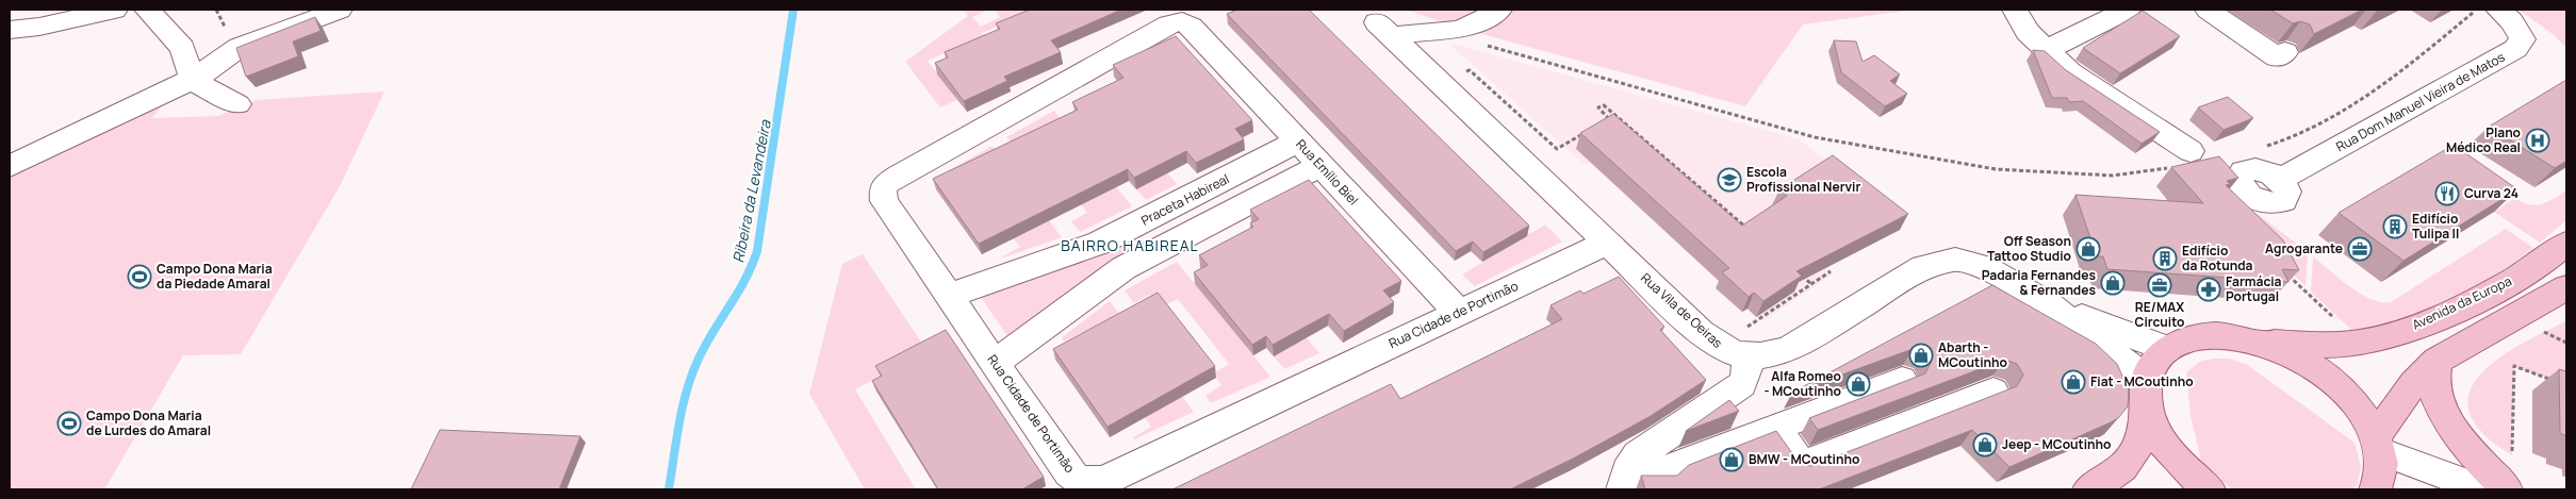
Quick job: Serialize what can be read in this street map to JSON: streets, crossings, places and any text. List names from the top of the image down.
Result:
{
  "streets": {
    "main road": ["Avenida da Europa"],
    "street": [
      "Rua Dom Manuel Vieira de Matos",
      "Rua Emílio Biel",
      "Praceta Habireal",
      "Rua Vila de Oeiras",
      "Rua Cidade de Portimão"
    ]
  },
  "crossings": [
    ["Rua Emílio Biel", "Praceta Habireal"],
    ["Rua Emílio Biel", "Rua Cidade de Portimão"],
    ["Praceta Habireal", "Rua Cidade de Portimão"],
    ["Rua Vila de Oeiras", "Rua Cidade de Portimão"]
  ],
  "districts": ["BAIRRO HABIREAL"],
  "water": ["Ribeira da Levandeira"],
  "places": {
    "hospital": ["Plano Médico Real"],
    "school or university": ["Escola Profissional Nervir"],
    "restaurant": ["Curva 24"],
    "building": ["Edifício Tulipa II", "Edifício da Rotunda"],
    "shop": [
      "Off Season Tattoo Studio",
      "Padaria Fernandes & Fernandes",
      "Abarth - MCoutinho",
      "Fiat - MCoutinho",
      "Alfa Romeo - MCoutinho",
      "Jeep - MCoutinho",
      "BMW - MCoutinho"
    ],
    "office": ["Agrogarante", "RE/MAX Circuito"],
    "sports": ["Campo Dona Maria da Piedade Amaral", "Campo Dona Maria de Lurdes do Amaral"],
    "pharmacy": ["Farmácia Portugal"]
  }
}
